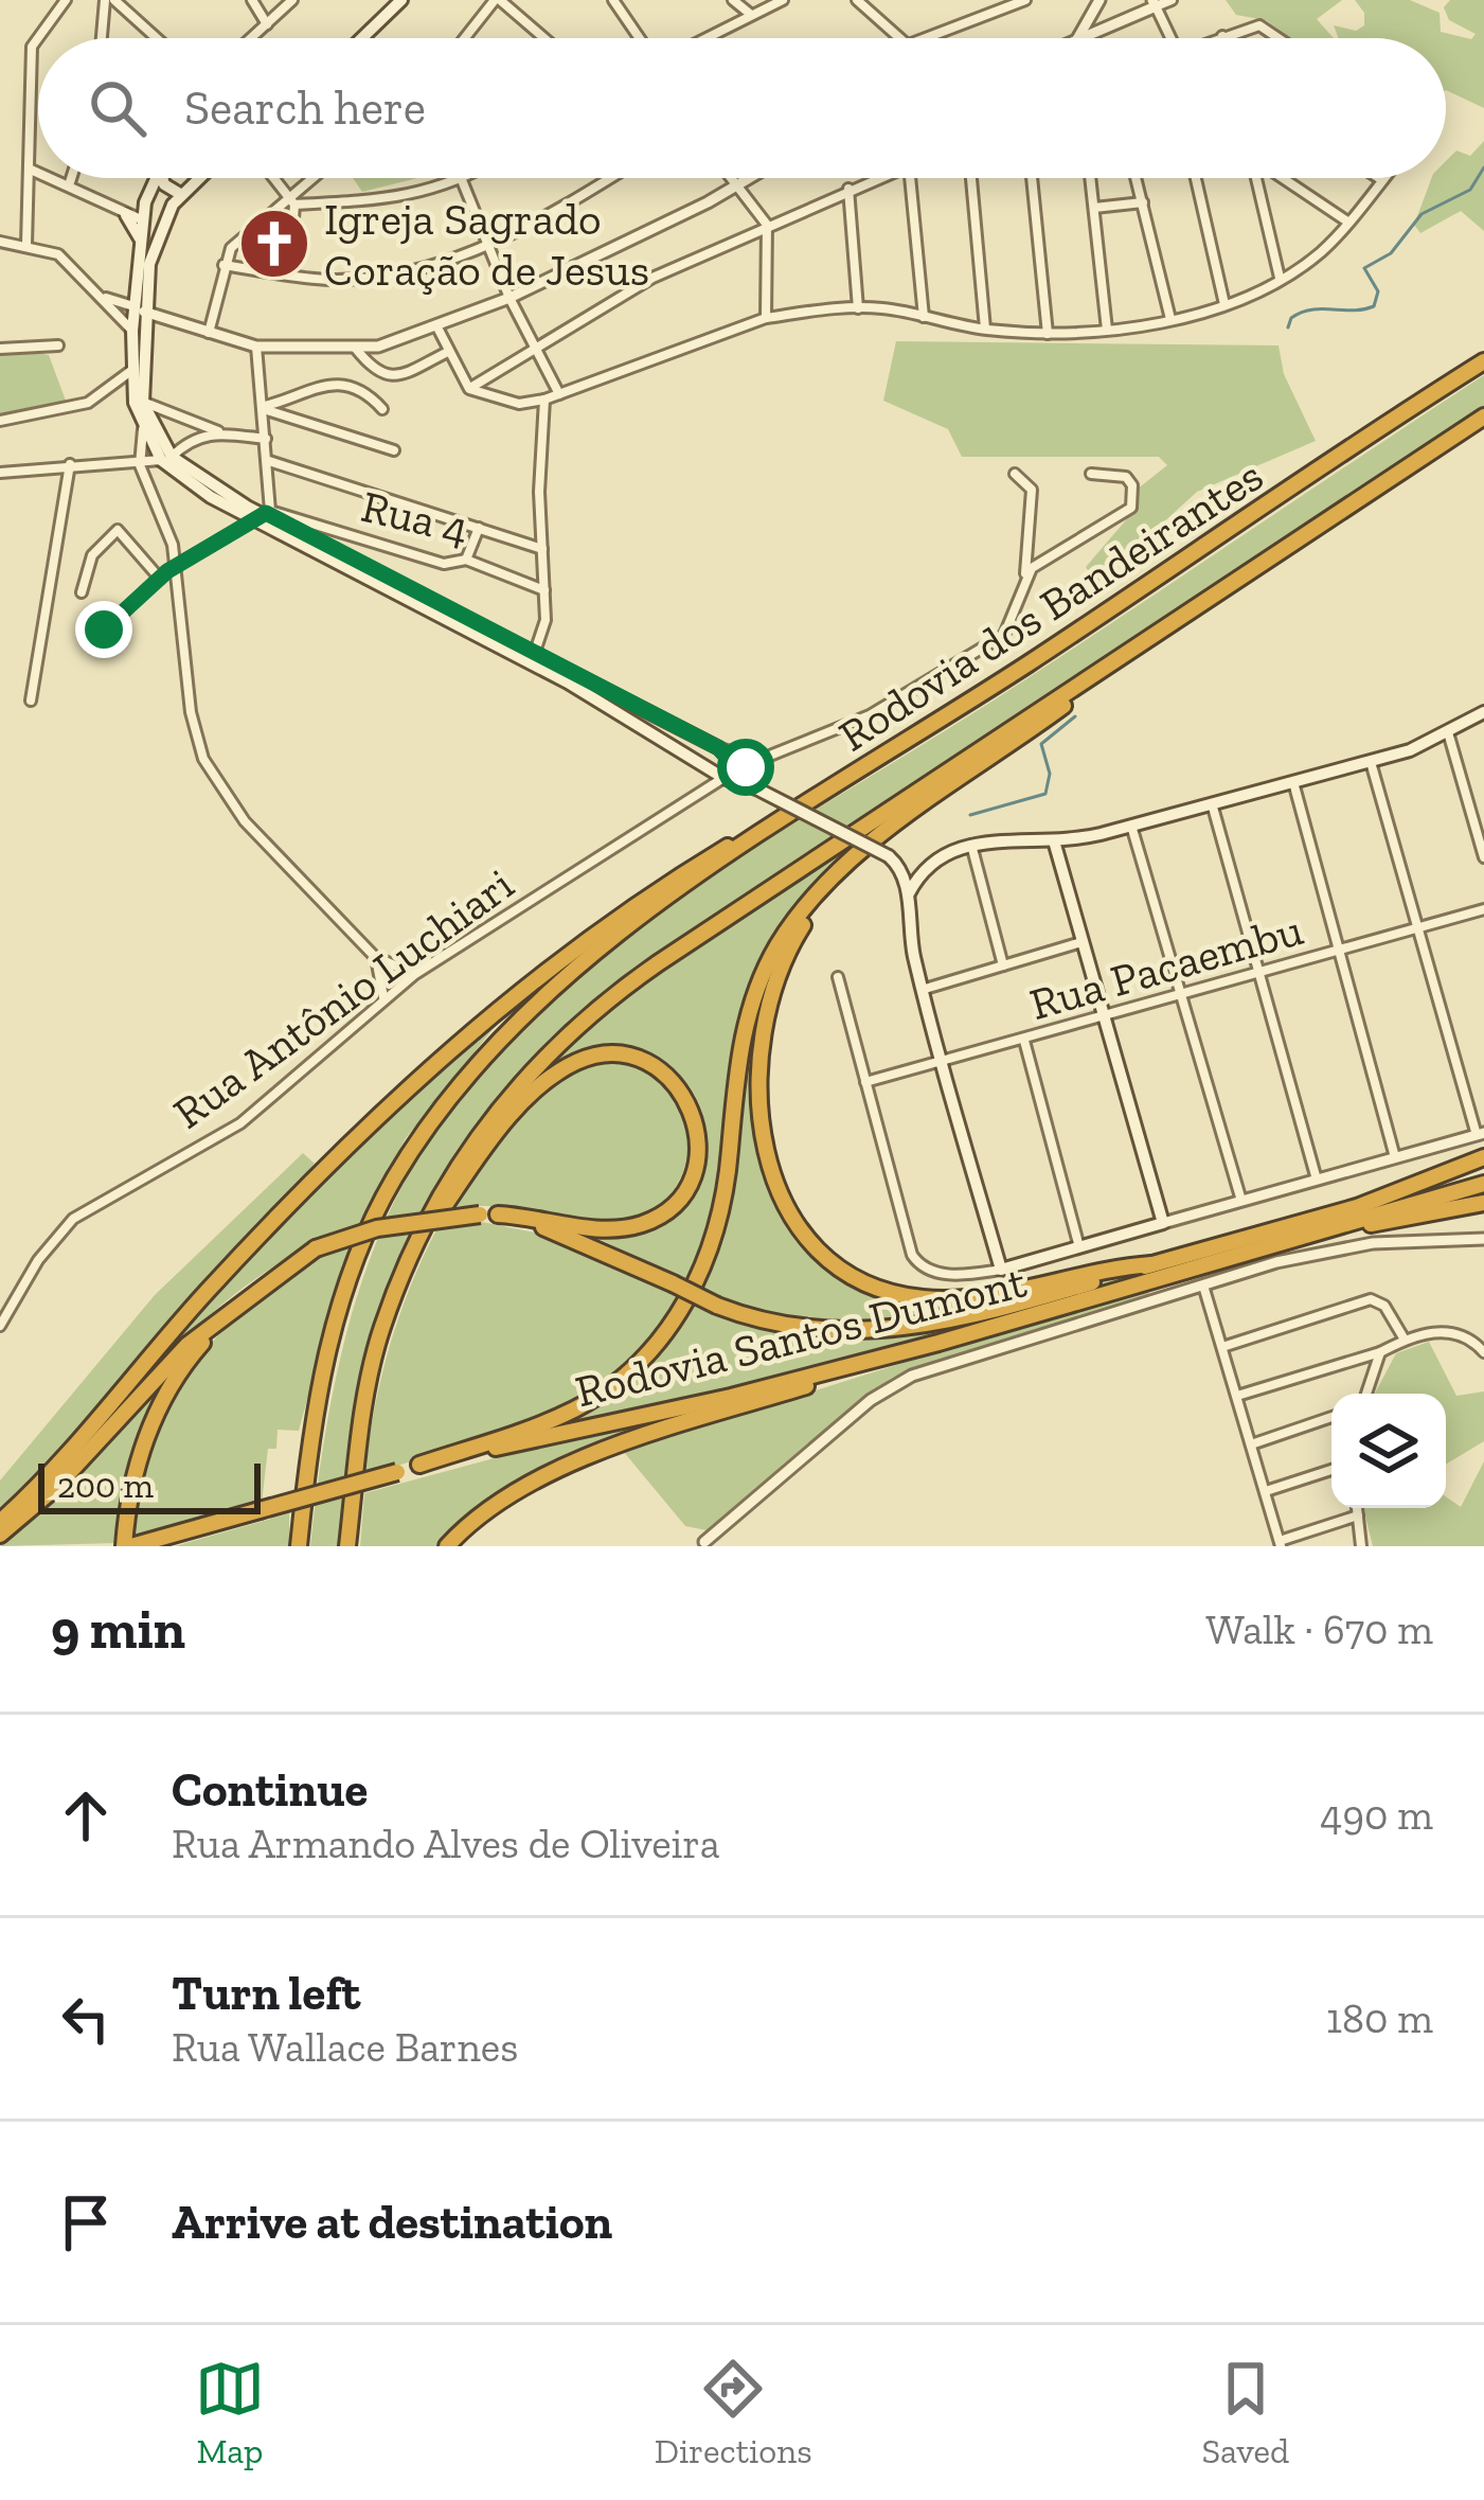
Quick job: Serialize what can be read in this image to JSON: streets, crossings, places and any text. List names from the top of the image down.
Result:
{
  "streets": {
    "highway": ["Rodovia dos Bandeirantes", "Rodovia Santos Dumont"],
    "street": ["Rua 4", "Rua Pacaembu", "Rua Antônio Luchiari"]
  },
  "places": {
    "church": ["Igreja Sagrado Coração de Jesus"]
  },
  "scale_bar": "200 m",
  "page": {
    "search": "Search here",
    "scale": "200 m",
    "heading": ["9 min", "Walk · 670 m"],
    "list": [
      ["Continue", "Rua Armando Alves de Oliveira", "490 m"],
      ["Turn left", "Rua Wallace Barnes", "180 m"],
      "Arrive at destination"
    ],
    "nav": ["Map", "Directions", "Saved"]
  }
}
